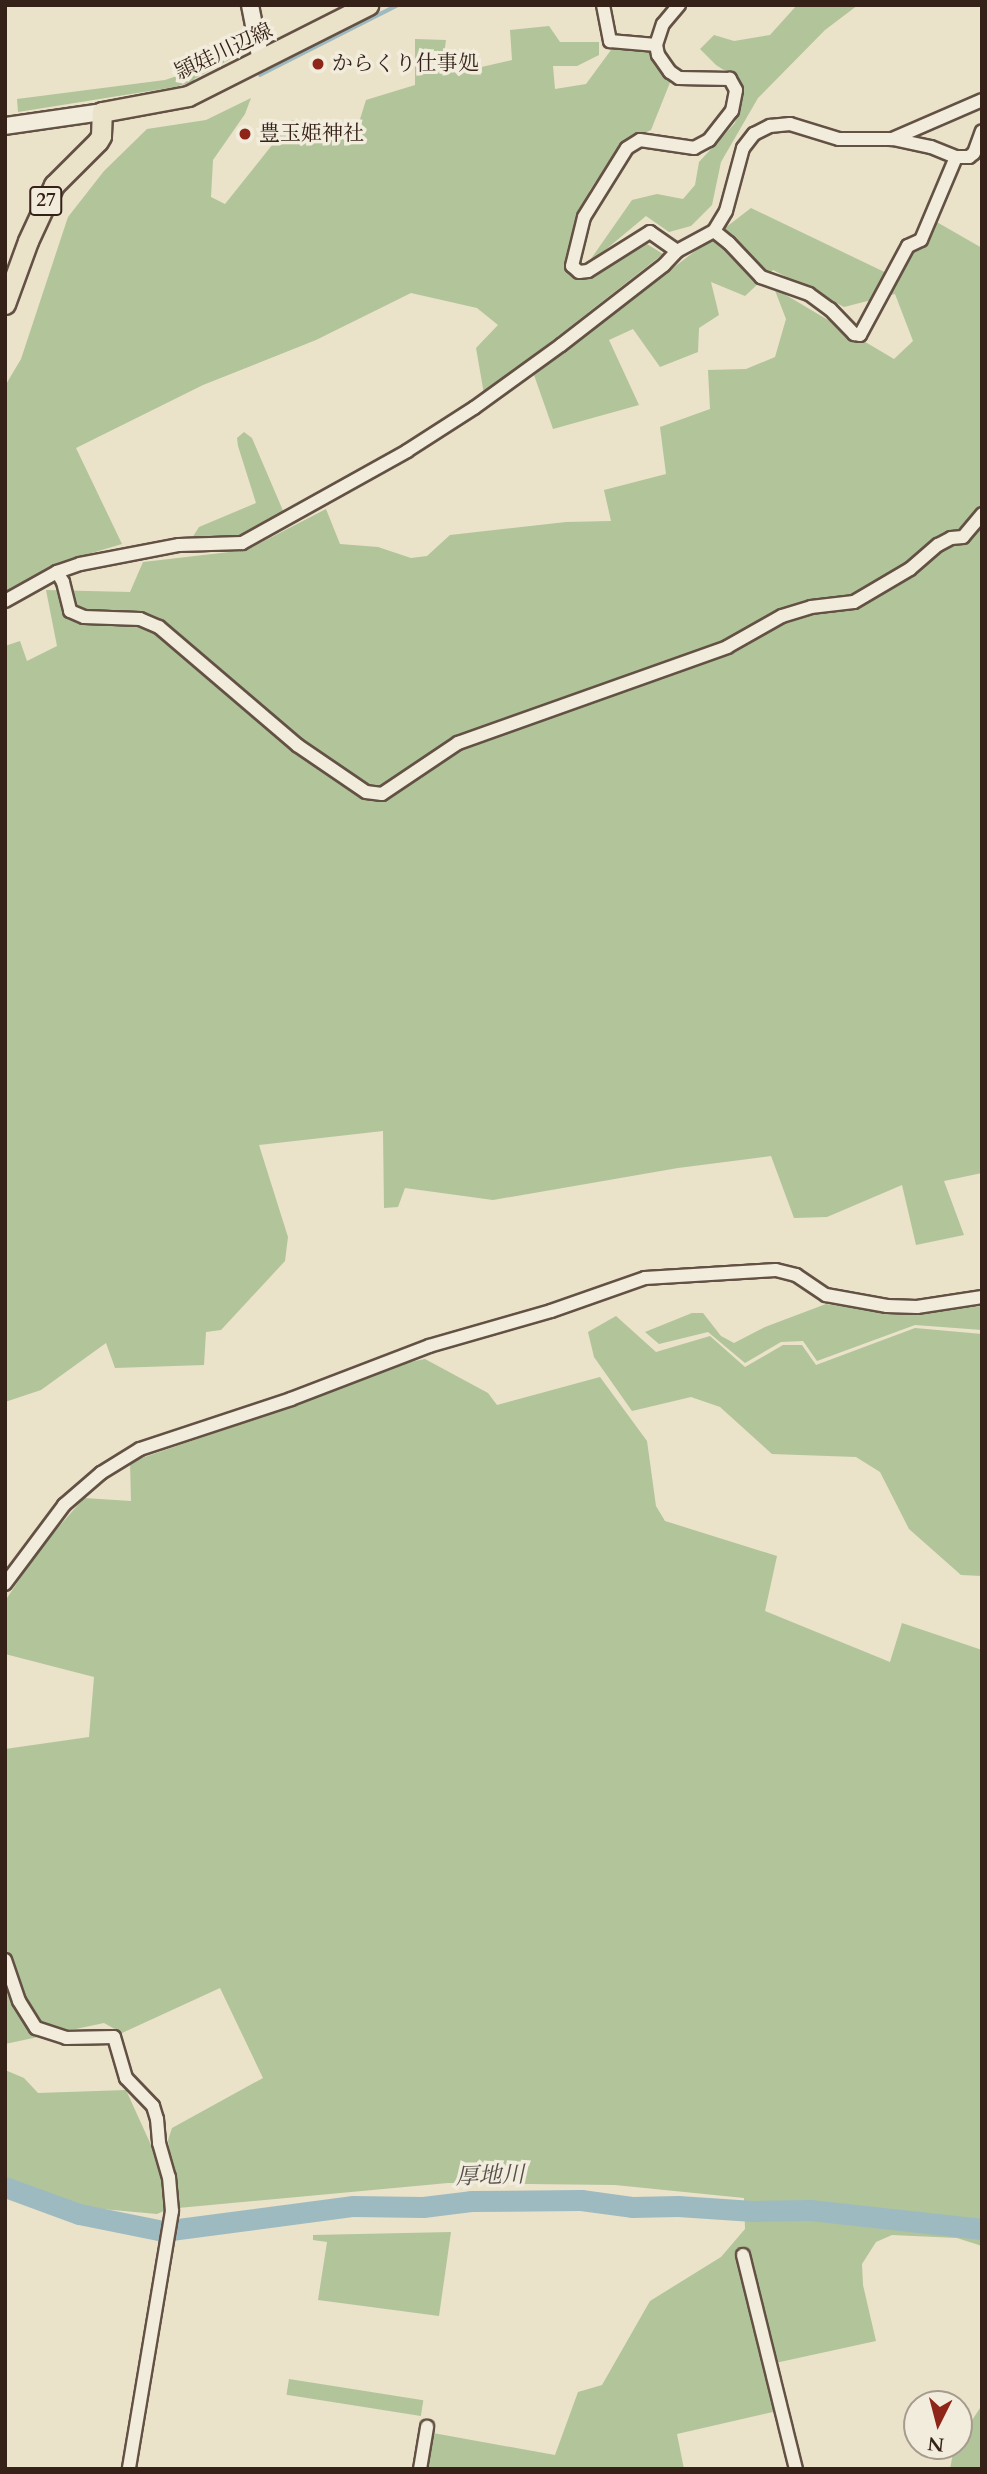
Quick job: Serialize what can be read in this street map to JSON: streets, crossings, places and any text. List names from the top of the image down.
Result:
{
  "streets": {
    "main road": ["頴娃川辺線", "27"]
  },
  "crossings": [
    ["頴娃川辺線", "27"]
  ],
  "water": ["厚地川"],
  "places": ["からくり仕事処", "豊玉姫神社"],
  "north": "bottom"
}
